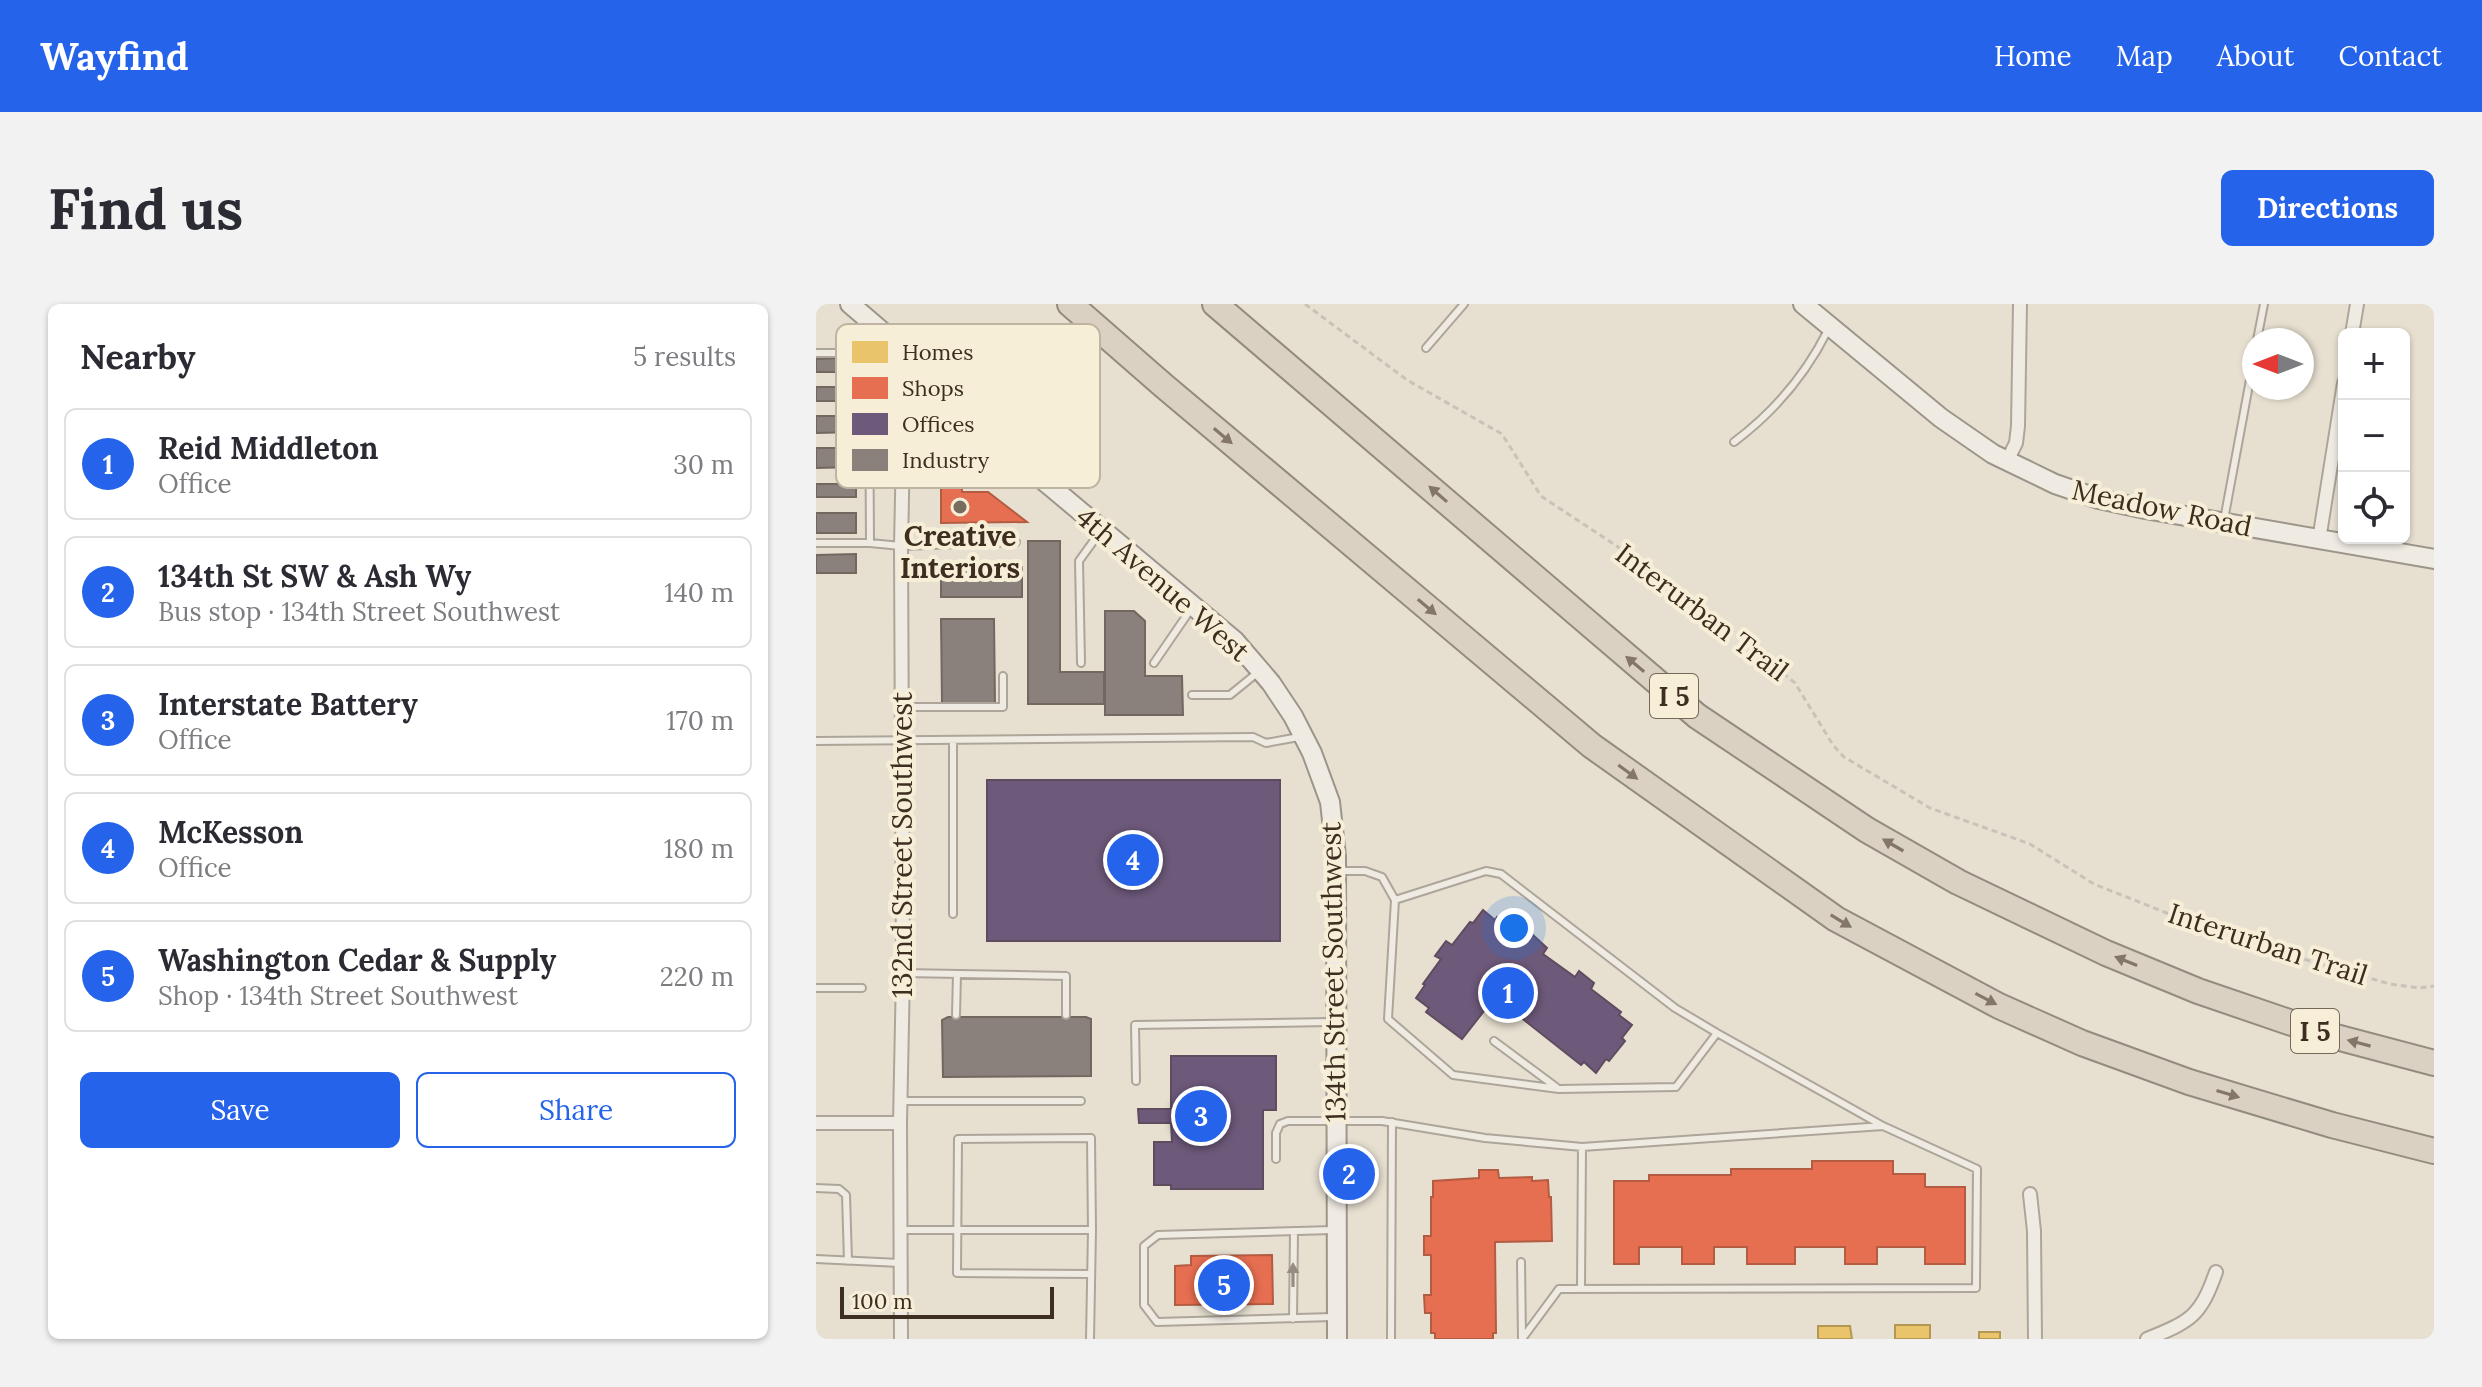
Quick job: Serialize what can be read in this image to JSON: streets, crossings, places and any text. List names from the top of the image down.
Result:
{
  "streets": {
    "highway": ["I 5"],
    "street": [
      "Meadow Road",
      "4th Avenue West",
      "132nd Street Southwest",
      "134th Street Southwest"
    ],
    "path": ["Interurban Trail"]
  },
  "crossings": [
    ["4th Avenue West", "134th Street Southwest"]
  ],
  "places": ["Creative Interiors"],
  "legend": [
    "Homes",
    "Shops",
    "Offices",
    "Industry"
  ],
  "scale_bar": "100 m",
  "north": "left",
  "page": {
    "header": "Wayfind",
    "nav": [
      "Home",
      "Map",
      "About",
      "Contact"
    ],
    "buttons": [
      "Directions",
      ["Save", "Share"]
    ],
    "title": "Find us",
    "heading": ["Nearby", "5 results"],
    "map_buttons": ["+", "−"],
    "list": [
      {
        "mark": "1",
        "name": "Reid Middleton",
        "note": "Office",
        "value": "30 m"
      },
      {
        "mark": "2",
        "name": "134th St SW & Ash Wy",
        "note": "Bus stop · 134th Street Southwest",
        "value": "140 m"
      },
      {
        "mark": "3",
        "name": "Interstate Battery",
        "note": "Office",
        "value": "170 m"
      },
      {
        "mark": "4",
        "name": "McKesson",
        "note": "Office",
        "value": "180 m"
      },
      {
        "mark": "5",
        "name": "Washington Cedar & Supply",
        "note": "Shop · 134th Street Southwest",
        "value": "220 m"
      }
    ],
    "pins": [
      "4",
      "1",
      "3",
      "2",
      "5"
    ],
    "scale": "100 m"
  }
}
